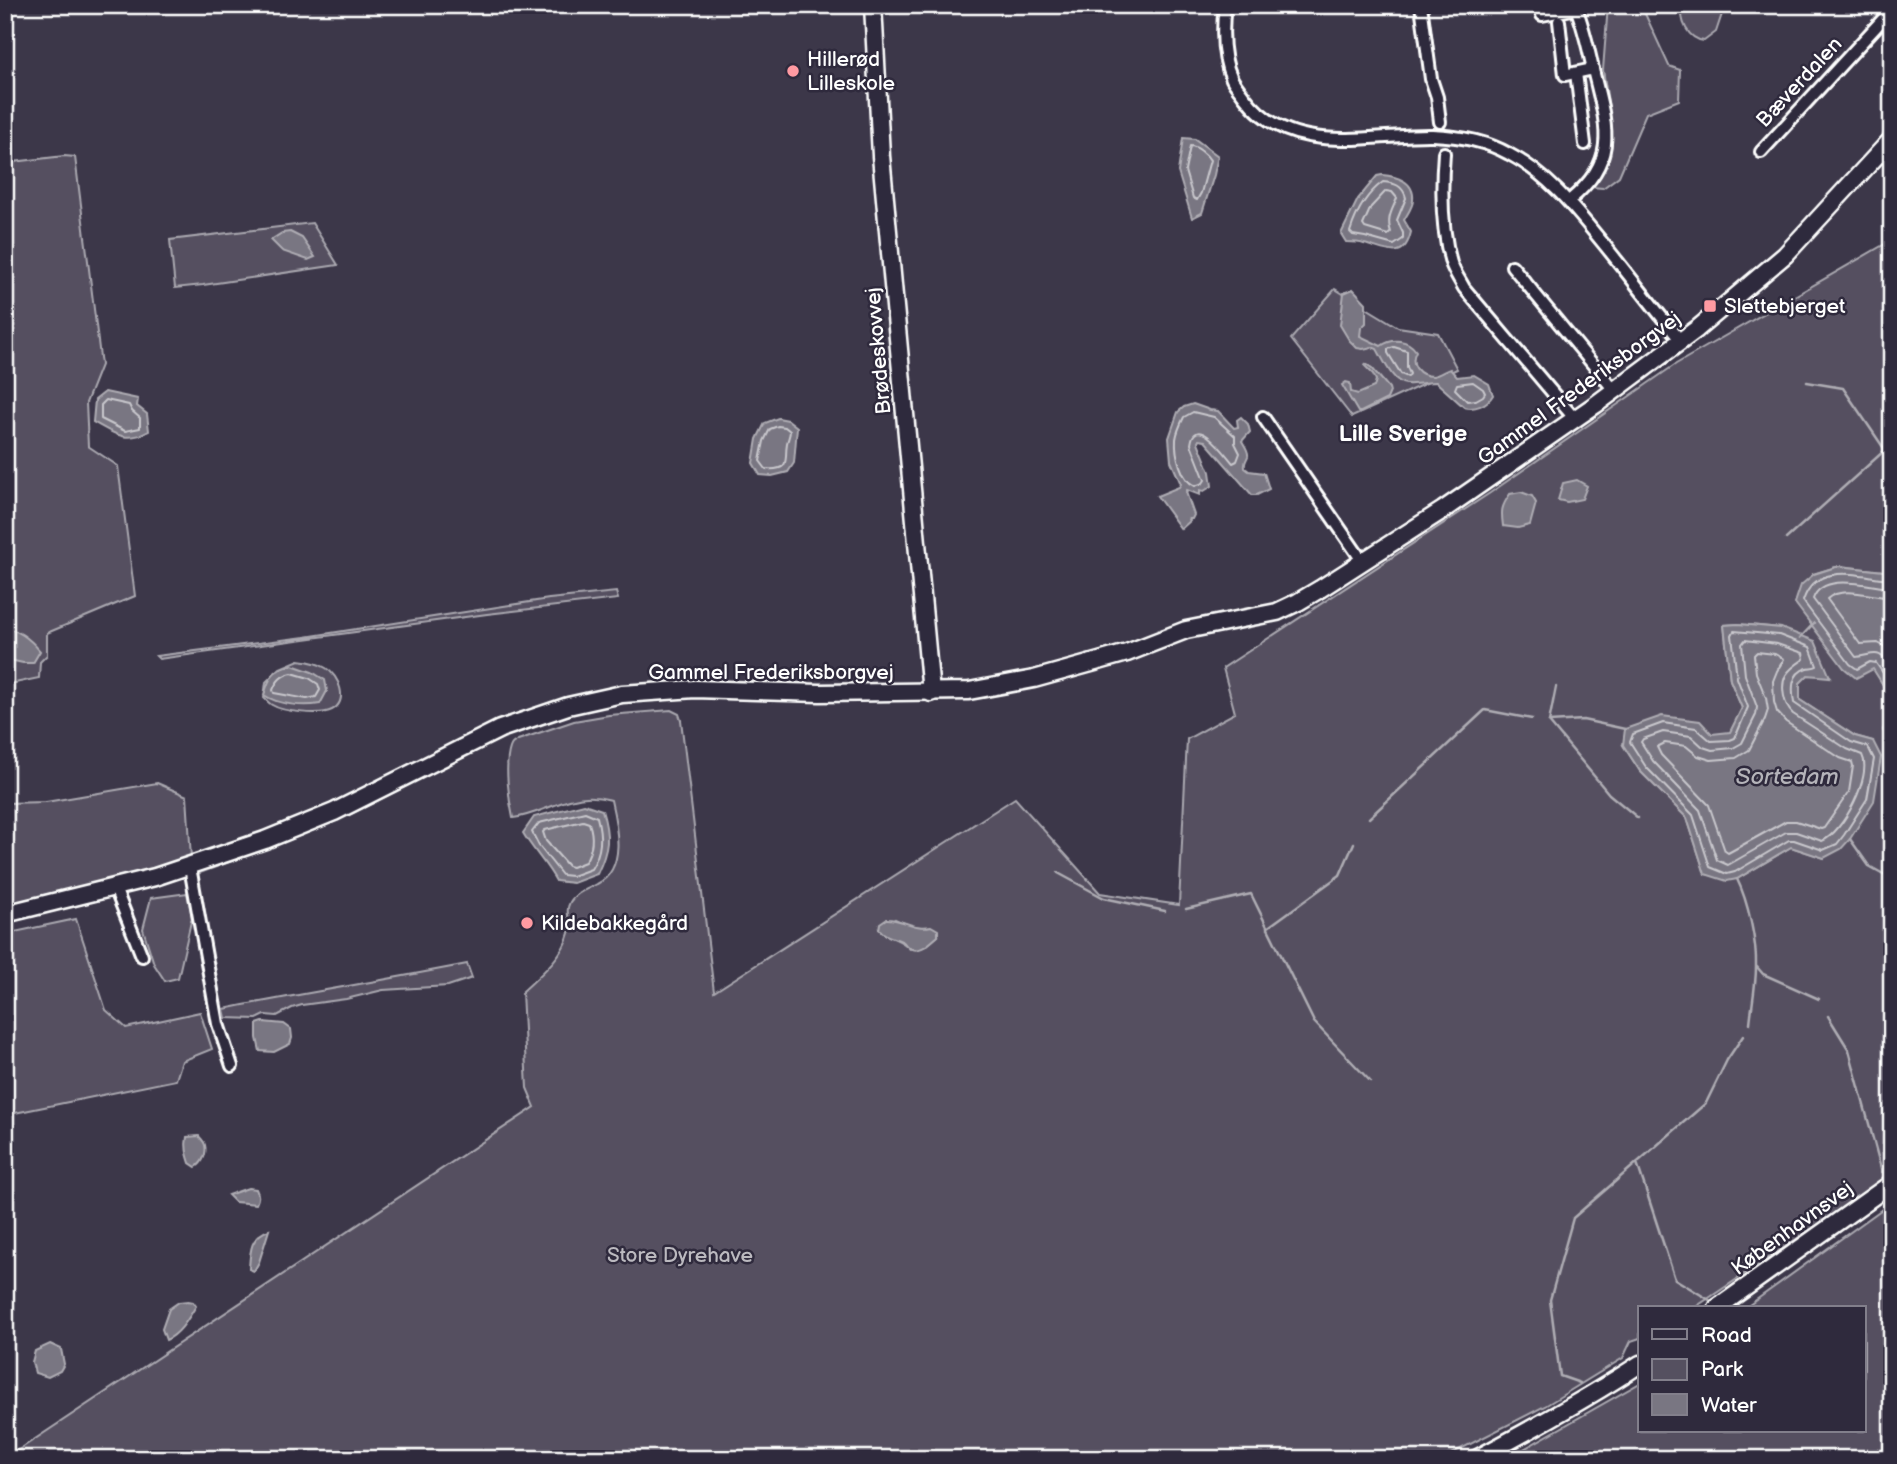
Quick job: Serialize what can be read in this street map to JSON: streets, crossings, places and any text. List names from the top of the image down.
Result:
{
  "streets": {
    "street": [
      "Bæverdalen",
      "Brødeskovvej",
      "Gammel Frederiksborgvej",
      "Københavnsvej"
    ]
  },
  "crossings": [
    ["Brødeskovvej", "Gammel Frederiksborgvej"]
  ],
  "districts": ["Lille Sverige"],
  "water": ["Sortedam"],
  "parks": ["Store Dyrehave"],
  "places": {
    "other": ["Hillerød Lilleskole", "Kildebakkegård"],
    "transit": ["Slettebjerget"]
  },
  "legend": ["Road", "Park", "Water"]
}
